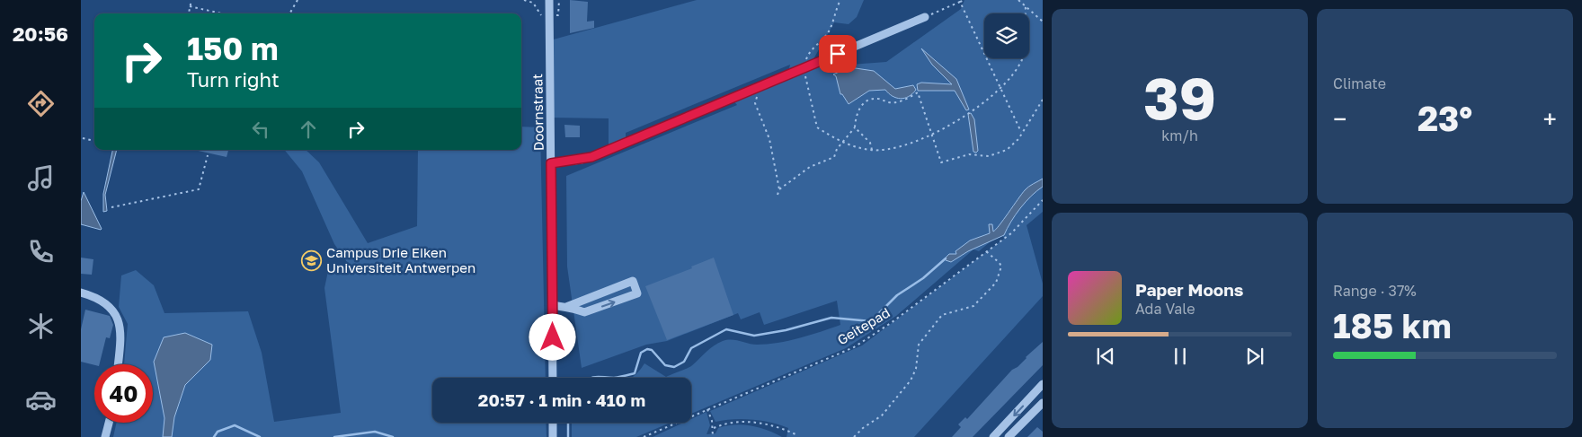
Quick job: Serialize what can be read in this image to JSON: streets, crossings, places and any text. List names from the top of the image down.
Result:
{
  "streets": {
    "street": ["Doornstraat"],
    "path": ["Geitepad"]
  },
  "places": {
    "school or university": ["Campus Drie Eiken Universiteit Antwerpen"]
  },
  "page": {
    "tabs": "20:56",
    "tile": [
      ["39", "km/h"],
      "Climate",
      ["Range · 37%", "185 km"]
    ],
    "turn": ["150 m", "Turn right"],
    "heat": ["−", "23°", "+"],
    "song": ["Paper Moons", "Ada Vale"],
    "limit": "40",
    "trip": "20:57 · 1 min · 410 m"
  }
}
